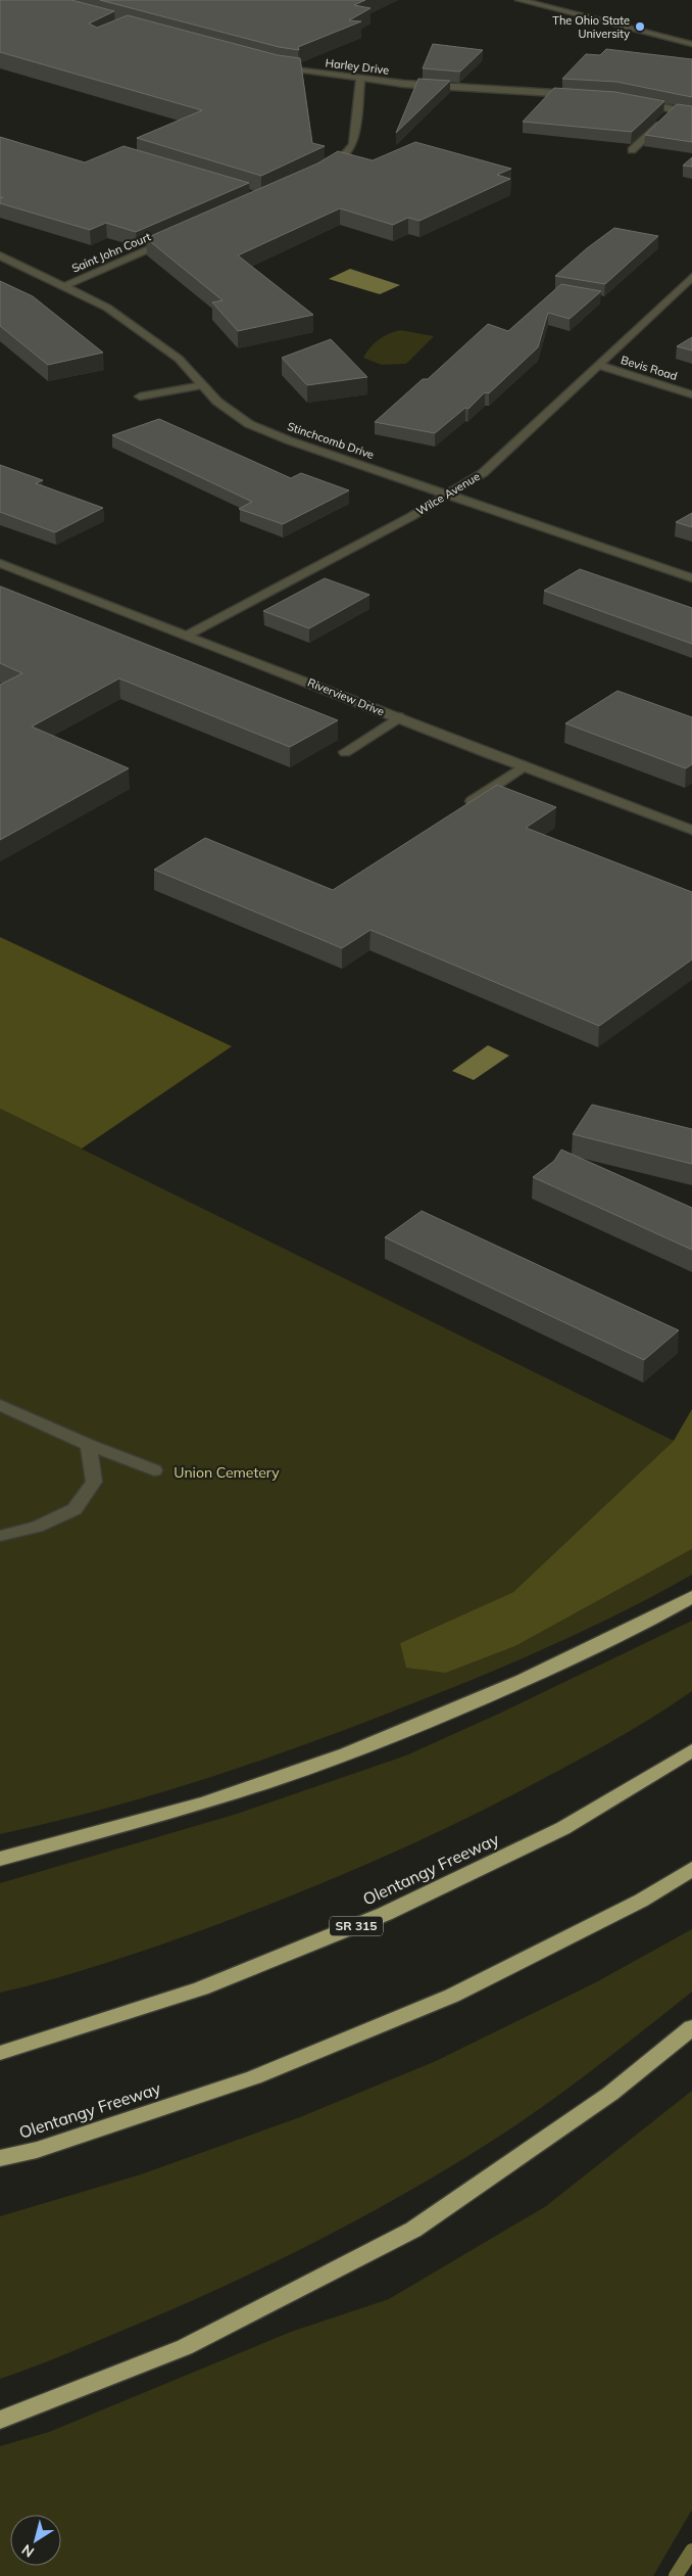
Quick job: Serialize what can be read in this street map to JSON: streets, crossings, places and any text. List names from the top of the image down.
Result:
{
  "streets": {
    "highway": ["Olentangy Freeway", "SR 315"],
    "street": [
      "Harley Drive",
      "Saint John Court",
      "Bevis Road",
      "Stinchcomb Drive",
      "Wilce Avenue",
      "Riverview Drive"
    ]
  },
  "crossings": [
    ["Saint John Court", "Stinchcomb Drive"],
    ["Bevis Road", "Wilce Avenue"],
    ["Stinchcomb Drive", "Wilce Avenue"],
    ["Wilce Avenue", "Riverview Drive"]
  ],
  "parks": ["Union Cemetery"],
  "places": ["The Ohio State University"],
  "north": "bottom left"
}
